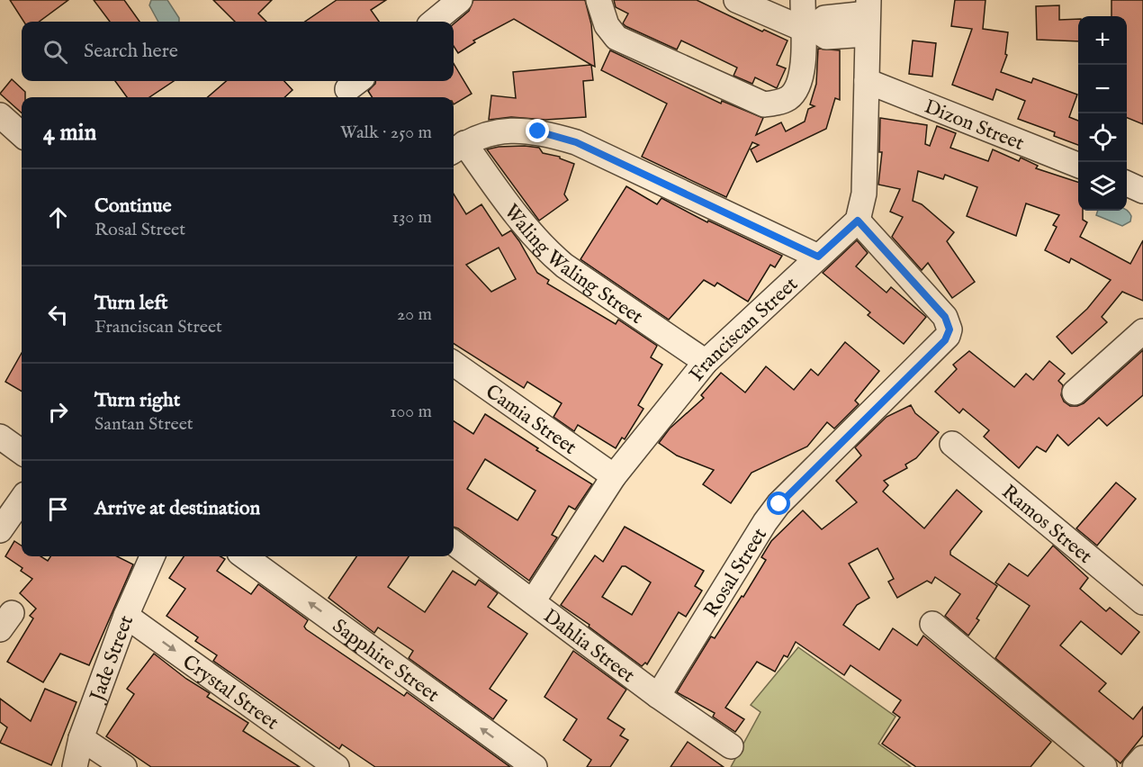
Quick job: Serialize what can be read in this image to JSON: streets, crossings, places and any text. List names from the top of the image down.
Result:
{
  "streets": {
    "street": [
      "Dizon Street",
      "Waling Waling Street",
      "Franciscan Street",
      "Camia Street",
      "Ramos Street",
      "Rosal Street",
      "Dahlia Street",
      "Jade Street",
      "Sapphire Street",
      "Crystal Street"
    ]
  },
  "crossings": [
    ["Waling Waling Street", "Franciscan Street"],
    ["Franciscan Street", "Camia Street"],
    ["Franciscan Street", "Rosal Street"],
    ["Franciscan Street", "Dahlia Street"],
    ["Rosal Street", "Dahlia Street"],
    ["Jade Street", "Crystal Street"]
  ],
  "one_way": ["Sapphire Street", "Crystal Street"],
  "page": {
    "map_buttons": ["+", "−"],
    "search": "Search here",
    "heading": ["4 min", "Walk · 250 m"],
    "list": [
      ["Continue", "Rosal Street", "130 m"],
      ["Turn left", "Franciscan Street", "20 m"],
      ["Turn right", "Santan Street", "100 m"],
      "Arrive at destination"
    ]
  }
}
